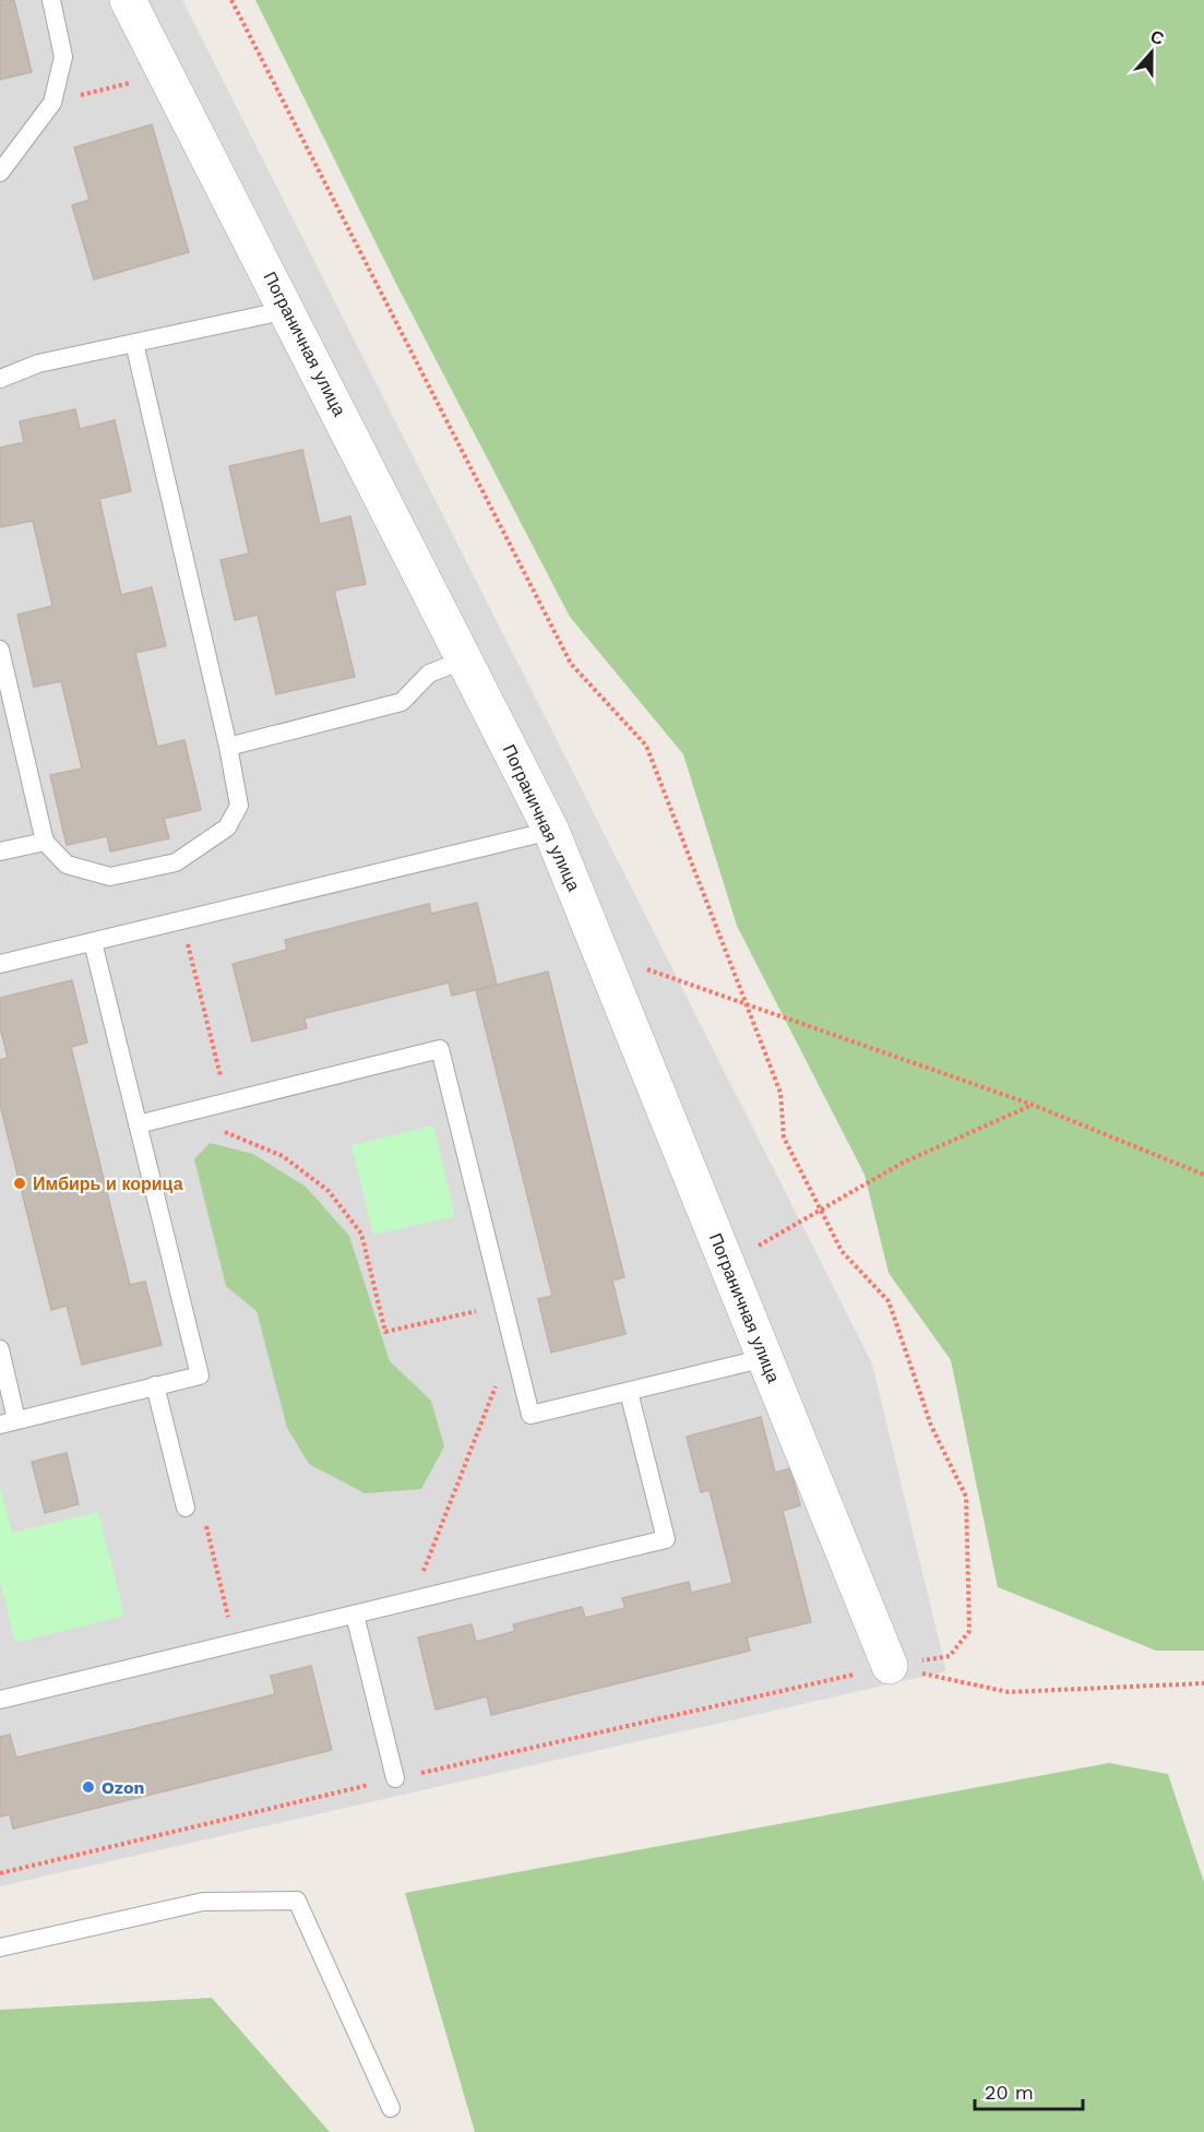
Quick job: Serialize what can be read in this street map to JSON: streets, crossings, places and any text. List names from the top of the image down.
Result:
{
  "streets": {
    "street": ["Пограничная улица"]
  },
  "places": ["Имбирь и корица", "Ozon"],
  "scale_bar": "20 m",
  "north": "top"
}
